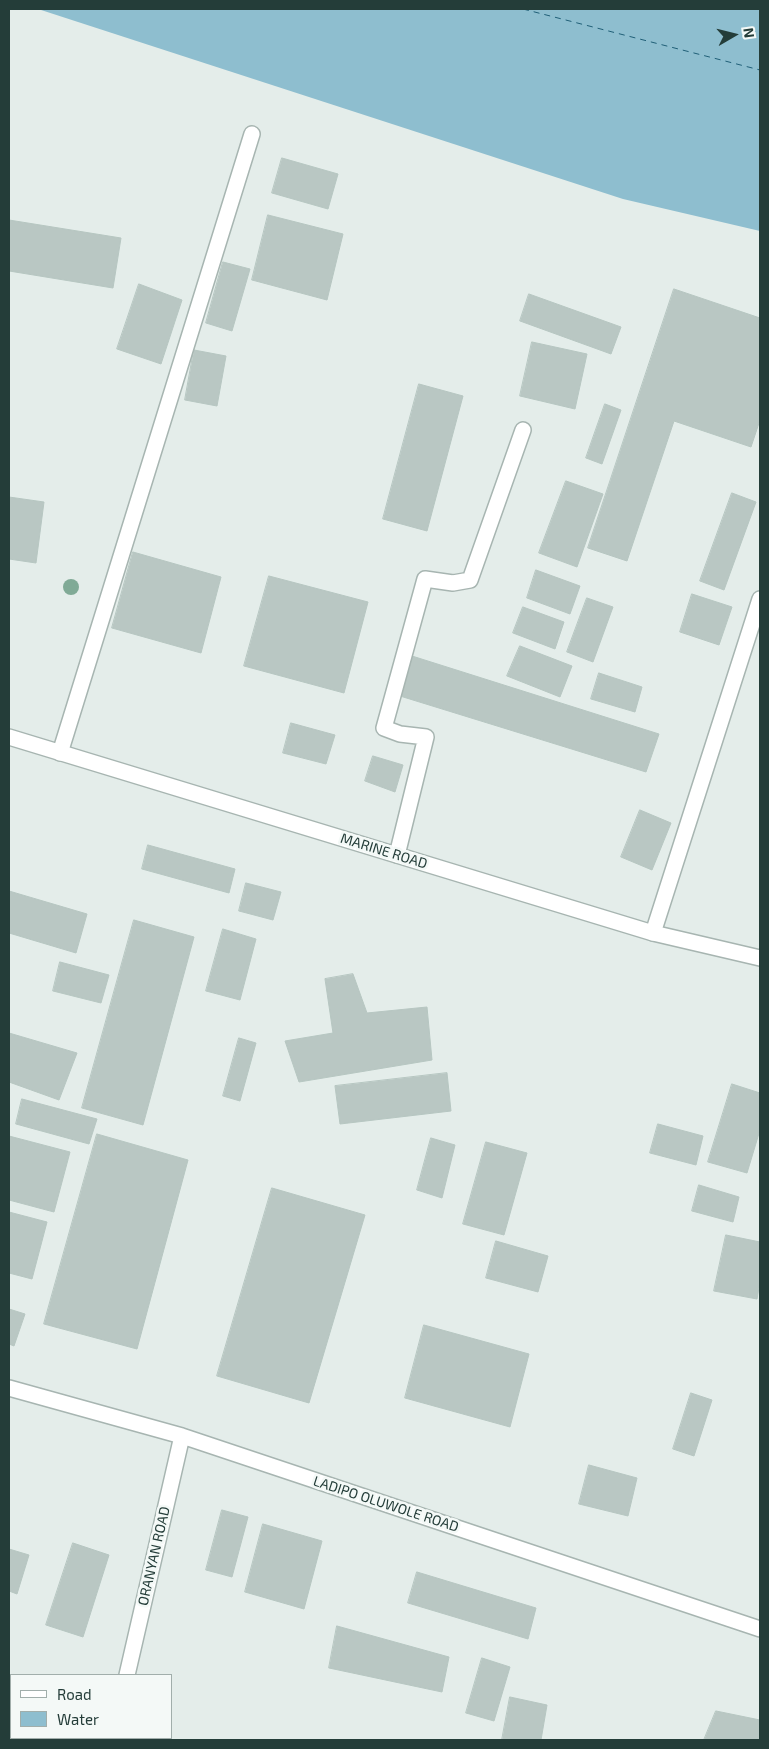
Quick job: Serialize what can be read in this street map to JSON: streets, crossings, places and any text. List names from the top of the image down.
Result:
{
  "streets": {
    "street": ["MARINE ROAD", "LADIPO OLUWOLE ROAD", "ORANYAN ROAD"]
  },
  "crossings": [
    ["LADIPO OLUWOLE ROAD", "ORANYAN ROAD"]
  ],
  "legend": ["Road", "Water"],
  "north": "right"
}
